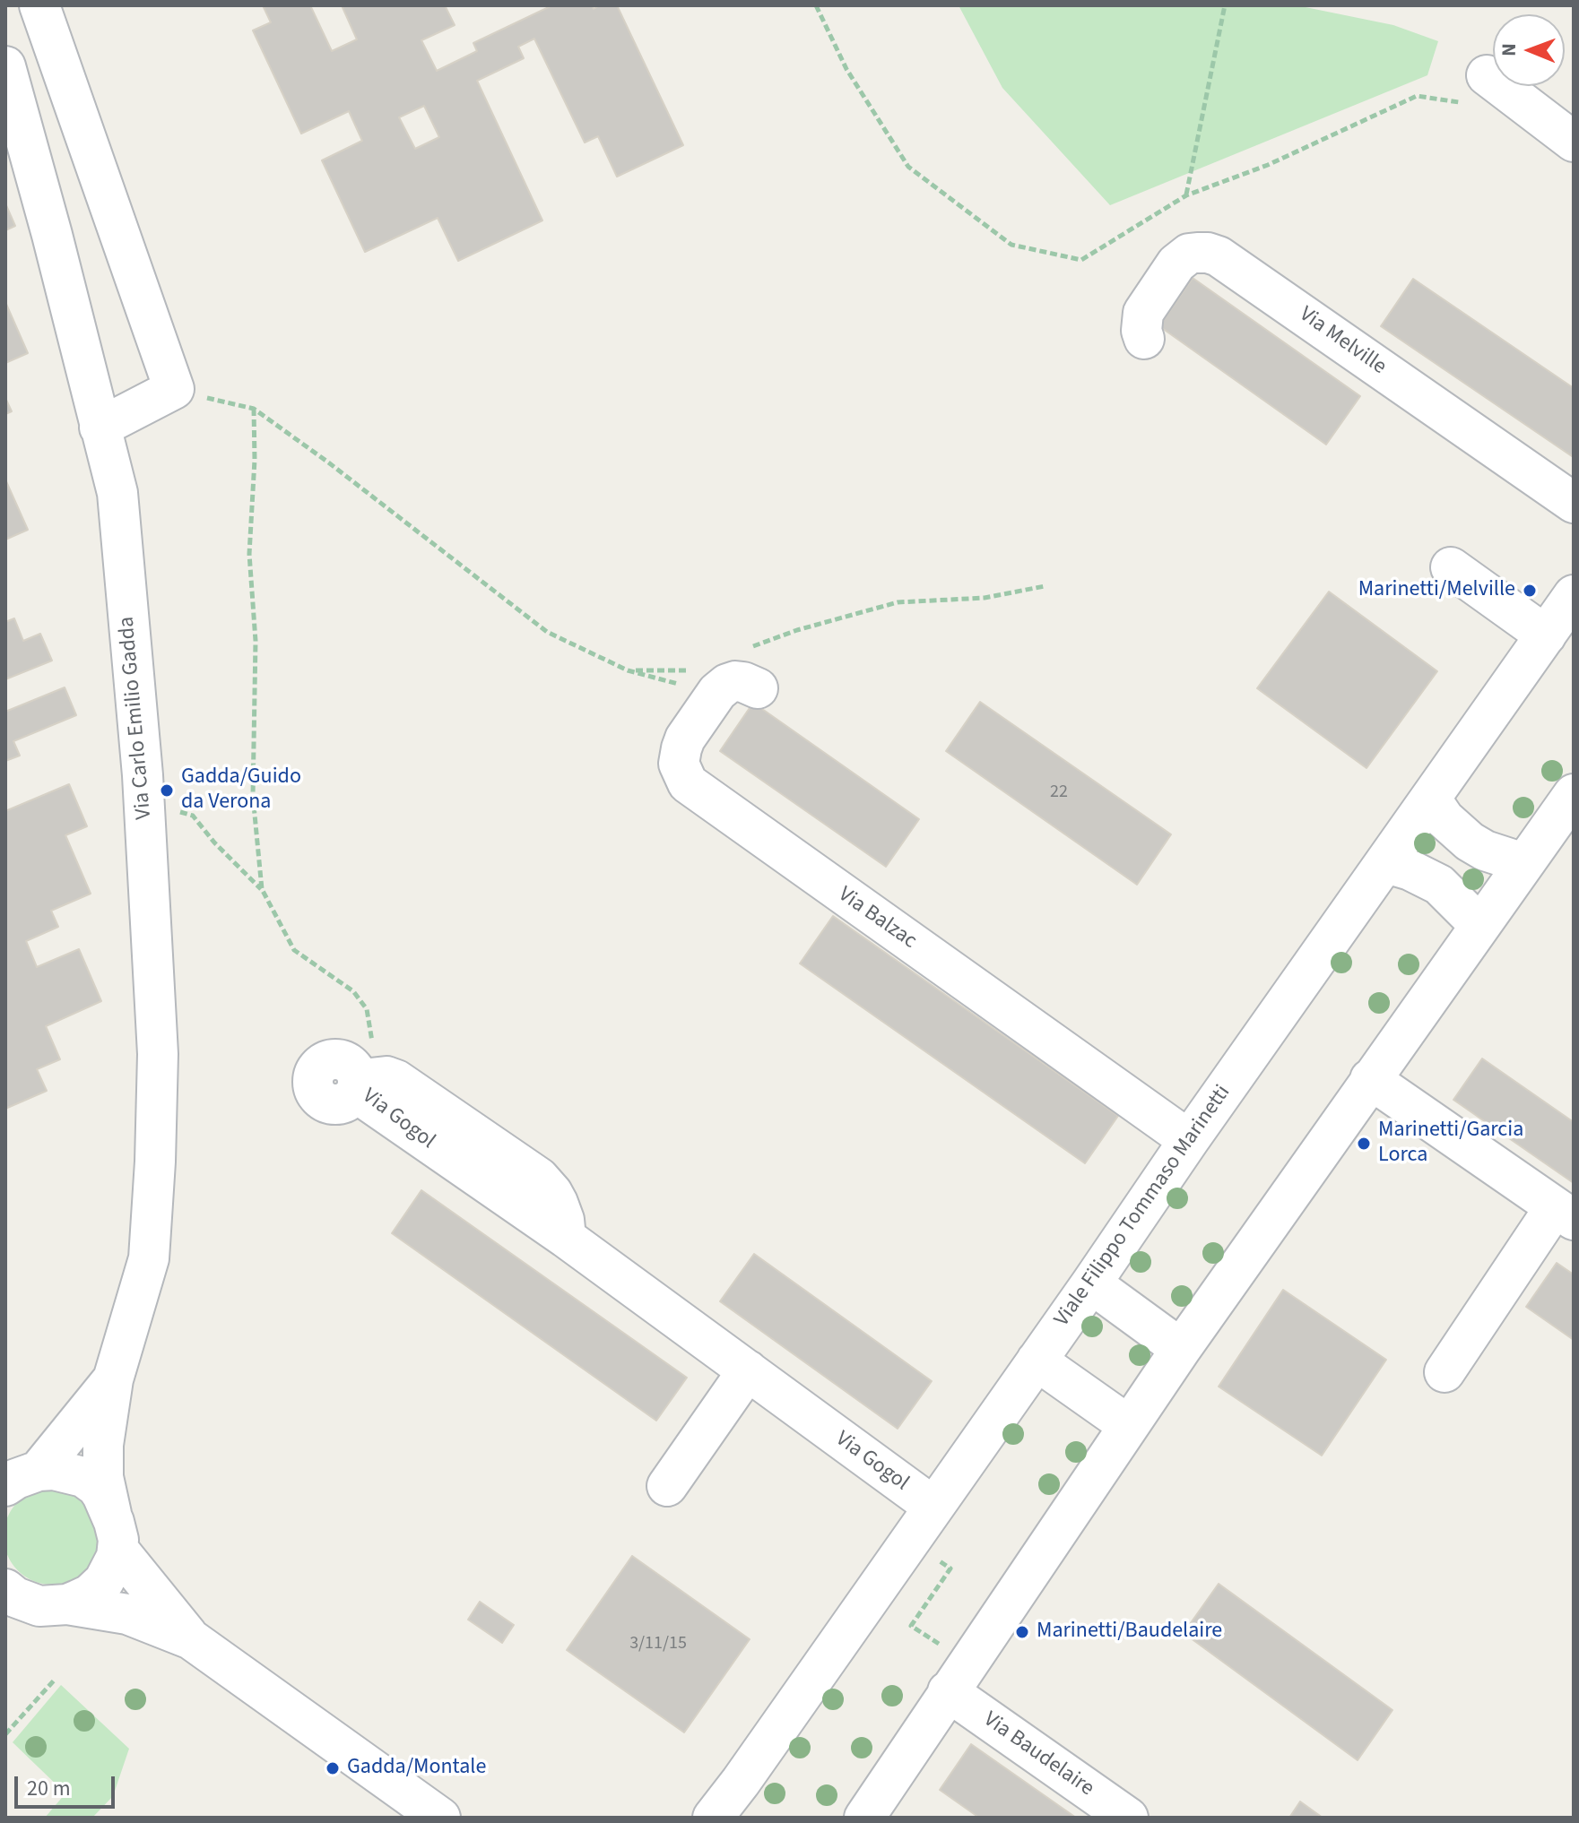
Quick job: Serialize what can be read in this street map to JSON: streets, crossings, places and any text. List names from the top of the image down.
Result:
{
  "streets": {
    "street": [
      "Via Melville",
      "Via Carlo Emilio Gadda",
      "Via Balzac",
      "Via Gogol",
      "Viale Filippo Tommaso Marinetti",
      "Via Baudelaire"
    ]
  },
  "crossings": [
    ["Via Balzac", "Viale Filippo Tommaso Marinetti"],
    ["Via Gogol", "Viale Filippo Tommaso Marinetti"]
  ],
  "places": [
    "Marinetti/Melville",
    "Gadda/Guido da Verona",
    "Marinetti/Garcia Lorca",
    "Marinetti/Baudelaire",
    "Gadda/Montale"
  ],
  "house_numbers": ["22", "3/11/15"],
  "scale_bar": "20 m",
  "north": "left"
}
